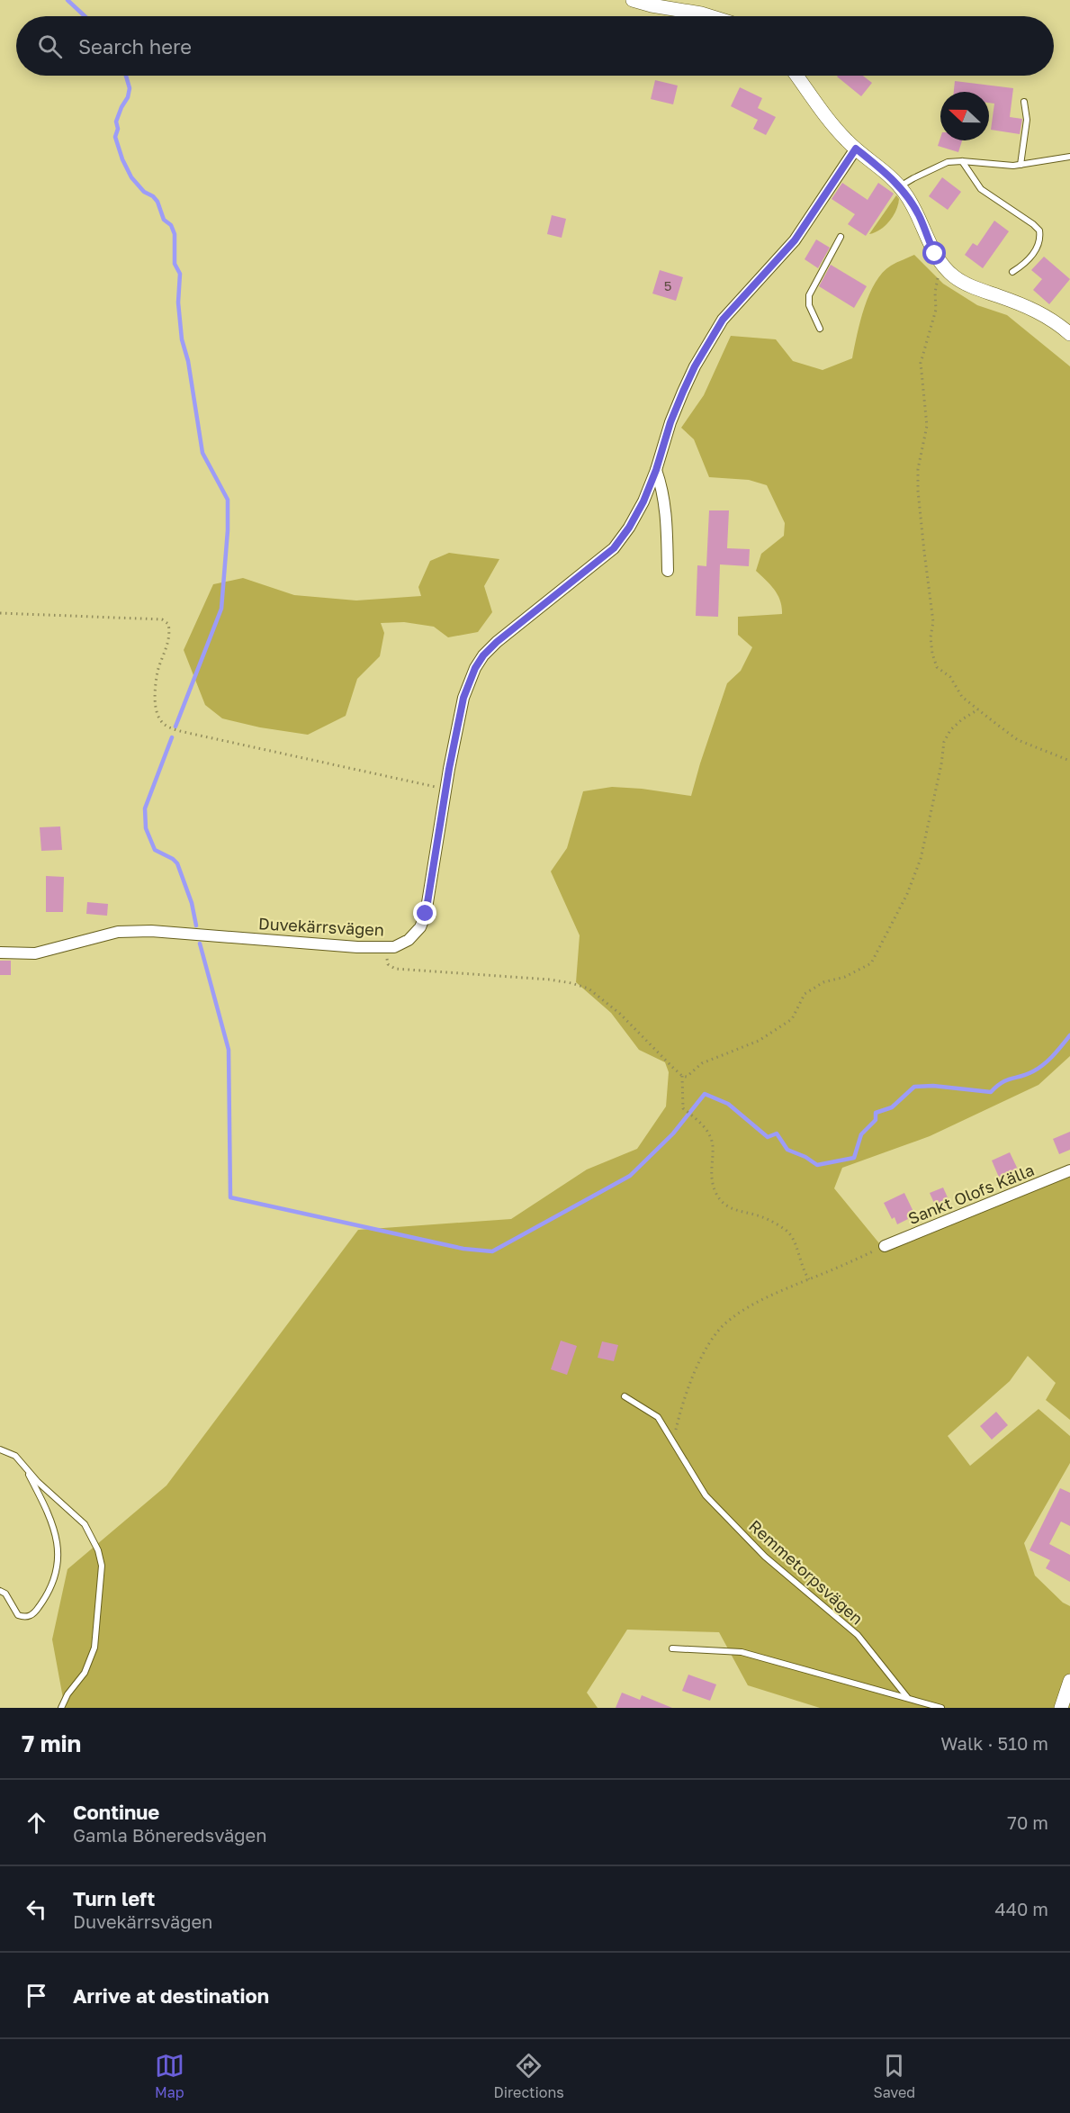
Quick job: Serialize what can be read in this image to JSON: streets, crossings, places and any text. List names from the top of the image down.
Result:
{
  "streets": {
    "street": ["Duvekärrsvägen", "Sankt Olofs Källa"],
    "lane": ["Remmetorpsvägen"]
  },
  "house_numbers": ["5"],
  "north": "left",
  "page": {
    "search": "Search here",
    "heading": ["7 min", "Walk · 510 m"],
    "list": [
      ["Continue", "Gamla Böneredsvägen", "70 m"],
      ["Turn left", "Duvekärrsvägen", "440 m"],
      "Arrive at destination"
    ],
    "nav": ["Map", "Directions", "Saved"]
  }
}
